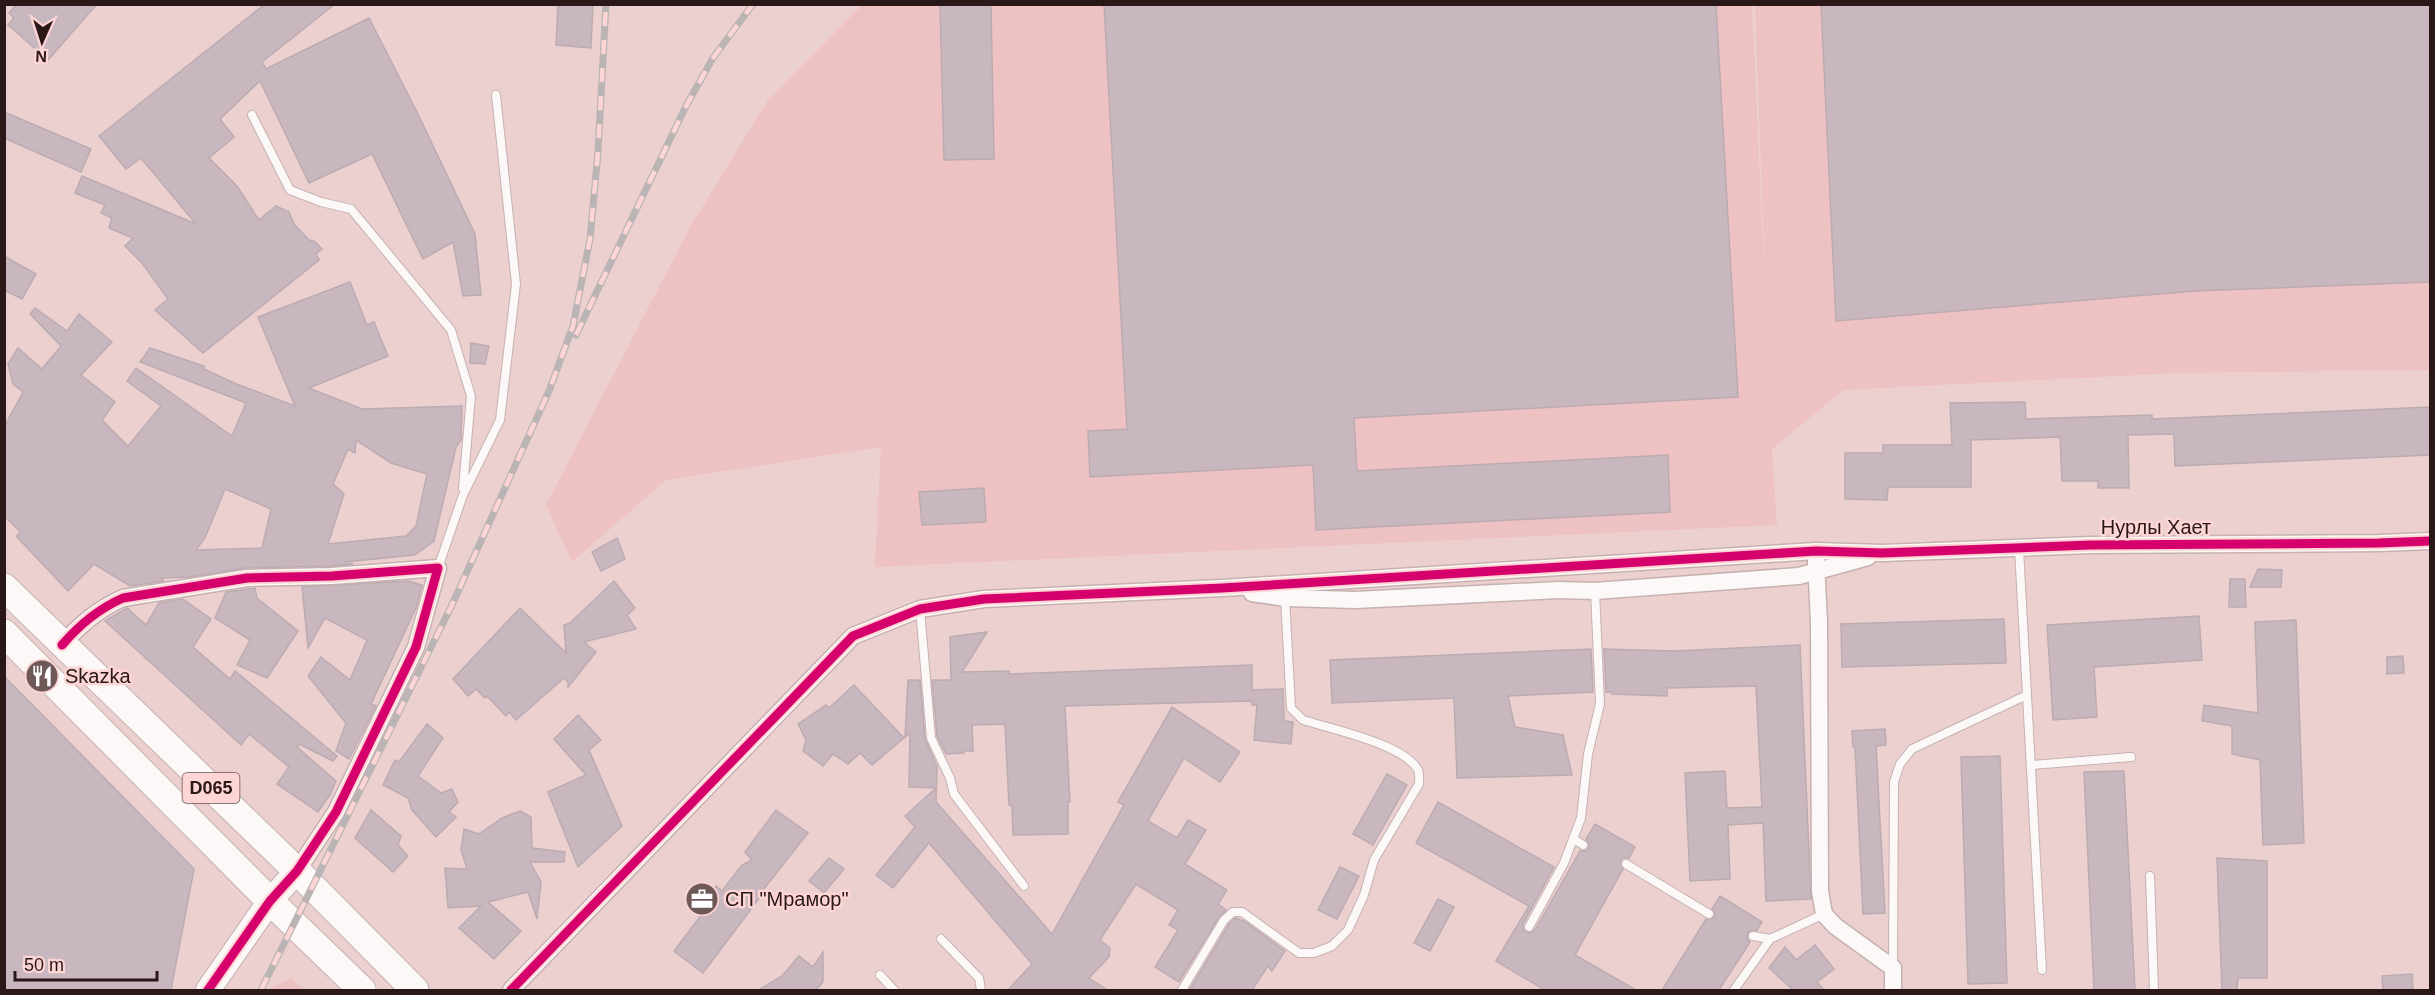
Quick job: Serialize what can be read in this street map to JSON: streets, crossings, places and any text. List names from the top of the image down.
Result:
{
  "streets": {
    "main road": ["D065"],
    "street": ["Нурлы Хает"]
  },
  "places": {
    "restaurant": ["Skazka"],
    "office": ["СП \"Мрамор\""]
  },
  "scale_bar": "50 m",
  "north": "bottom"
}
